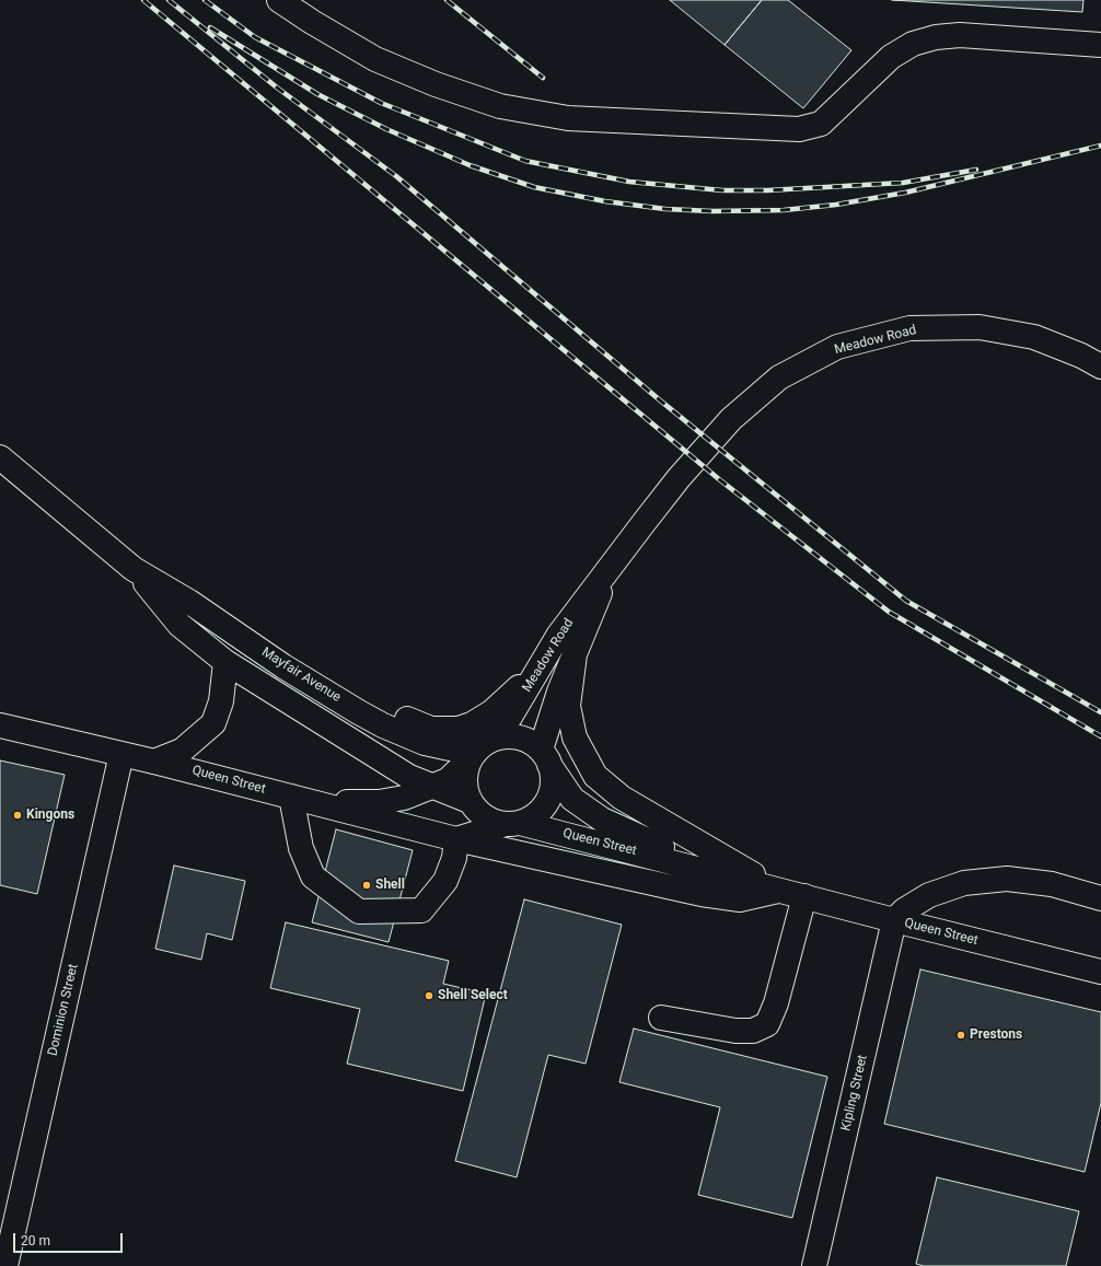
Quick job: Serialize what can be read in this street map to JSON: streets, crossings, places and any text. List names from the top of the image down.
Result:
{
  "streets": {
    "main road": [
      "Meadow Road",
      "Mayfair Avenue",
      "Queen Street",
      "Dominion Street",
      "Kipling Street"
    ]
  },
  "crossings": [
    ["Meadow Road", "Mayfair Avenue"],
    ["Meadow Road", "Queen Street"],
    ["Mayfair Avenue", "Queen Street"],
    ["Queen Street", "Dominion Street"],
    ["Queen Street", "Kipling Street"]
  ],
  "places": [
    "Kingons",
    "Shell",
    "Shell Select",
    "Prestons"
  ],
  "scale_bar": "20 m"
}
